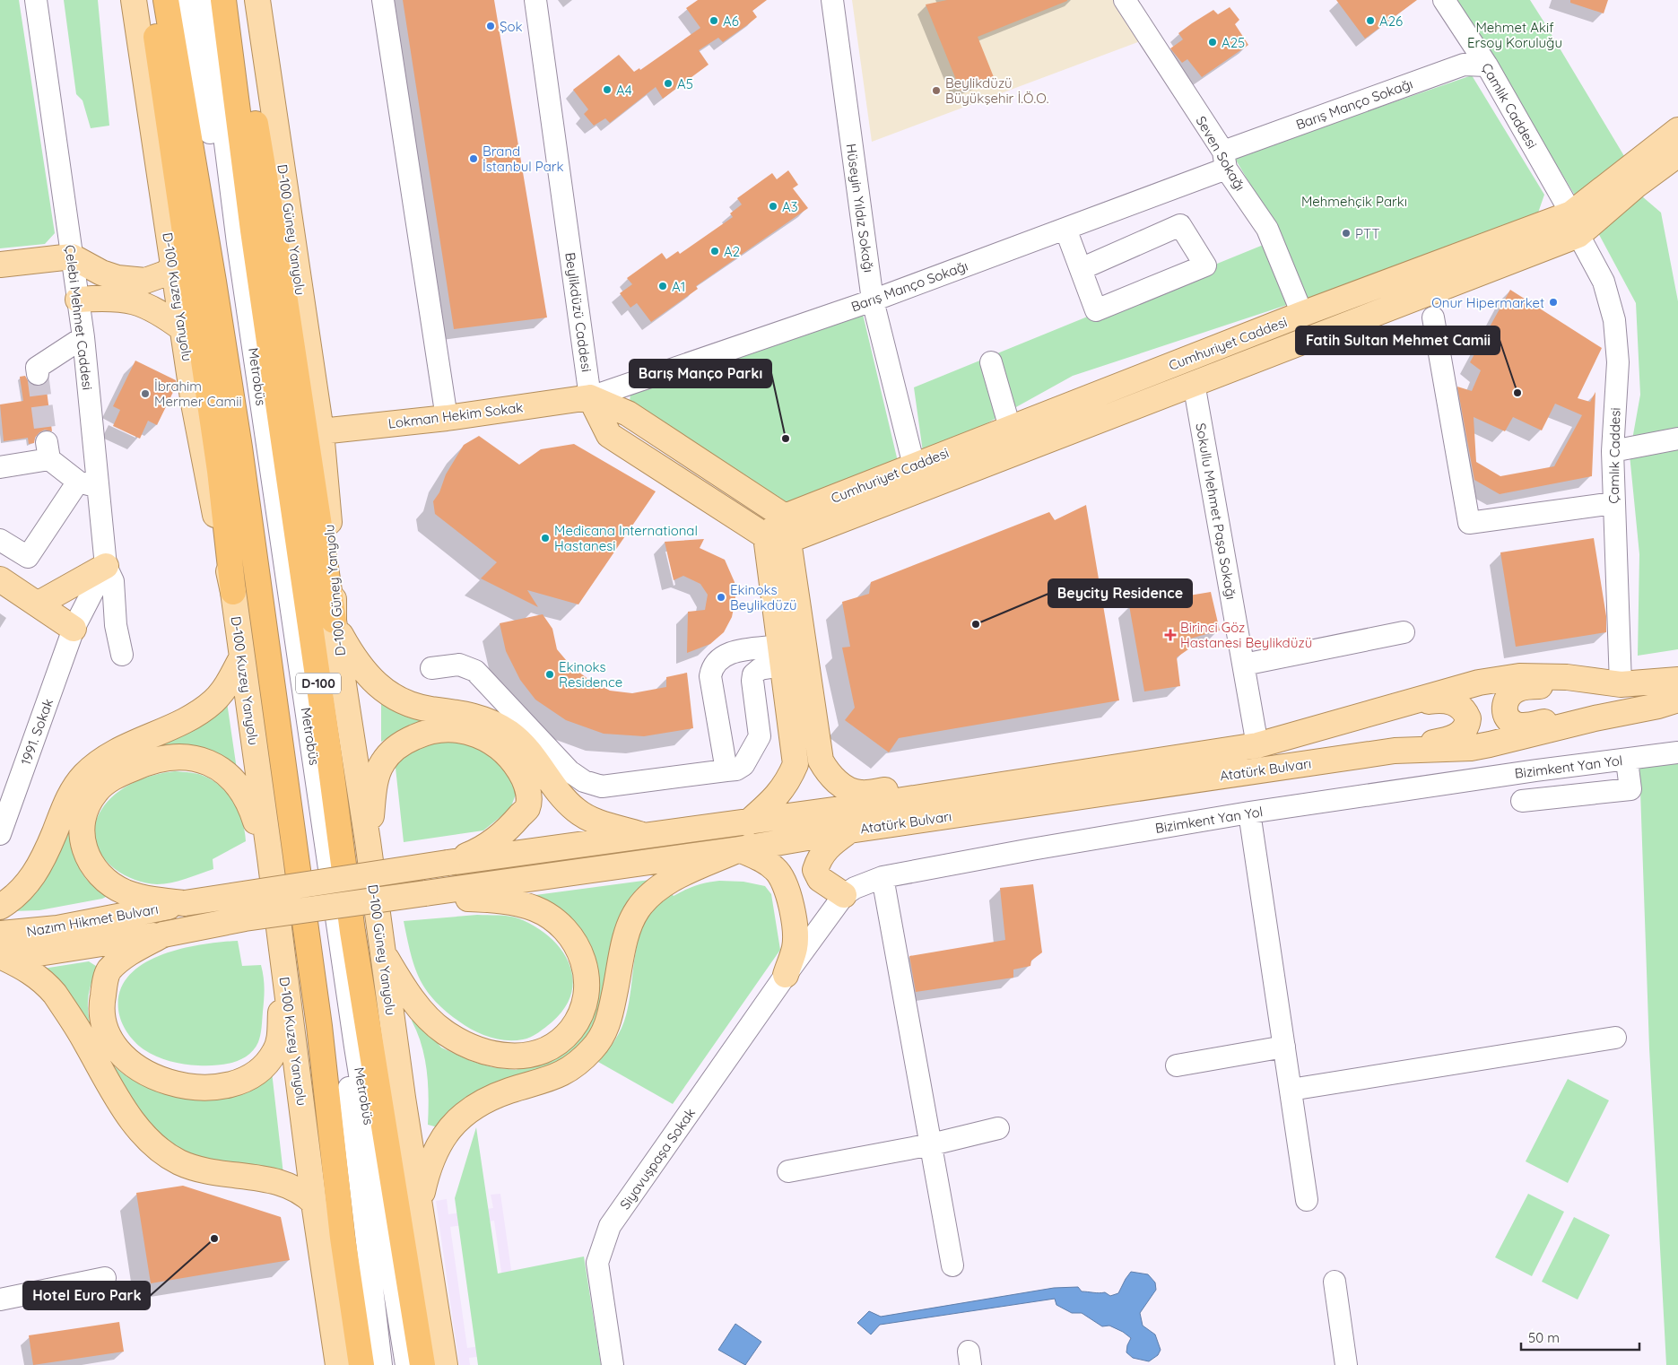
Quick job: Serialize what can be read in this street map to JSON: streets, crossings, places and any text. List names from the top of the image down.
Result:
{
  "streets": {
    "highway": ["D-100"],
    "main road": [
      "D-100 Güney Yanyolu",
      "D-100 Kuzey Yanyolu",
      "Beylikdüzü Caddesi",
      "Cumhuriyet Caddesi",
      "Lokman Hekim Sokak",
      "Atatürk Bulvarı",
      "Nazım Hikmet Bulvarı"
    ],
    "street": [
      "Barış Manço Sokağı",
      "Çamlık Caddesi",
      "Seven Sokağı",
      "Hüseyin Yıldız Sokağı",
      "Çelebi Mehmet Caddesi",
      "Metrobüs",
      "Sokullu Mehmet Paşa Sokağı",
      "1991. Sokak",
      "Bizimkent Yan Yol",
      "Siyavuşpaşa Sokak"
    ]
  },
  "crossings": [
    ["Barış Manço Sokağı", "Çamlık Caddesi"],
    ["Barış Manço Sokağı", "Seven Sokağı"],
    ["Barış Manço Sokağı", "Hüseyin Yıldız Sokağı"],
    ["Barış Manço Sokağı", "Beylikdüzü Caddesi"],
    ["Barış Manço Sokağı", "Lokman Hekim Sokak"],
    ["Çamlık Caddesi", "Cumhuriyet Caddesi"],
    ["Çamlık Caddesi", "Atatürk Bulvarı"],
    ["Seven Sokağı", "Cumhuriyet Caddesi"],
    ["Hüseyin Yıldız Sokağı", "Cumhuriyet Caddesi"],
    ["D-100 Güney Yanyolu", "Lokman Hekim Sokak"],
    ["Beylikdüzü Caddesi", "Cumhuriyet Caddesi"],
    ["Beylikdüzü Caddesi", "Lokman Hekim Sokak"],
    ["Cumhuriyet Caddesi", "Sokullu Mehmet Paşa Sokağı"],
    ["Sokullu Mehmet Paşa Sokağı", "Atatürk Bulvarı"],
    ["Bizimkent Yan Yol", "Siyavuşpaşa Sokak"]
  ],
  "parks": ["Mehmet Akif Ersoy Koruluğu", "Mehmehçik Parkı"],
  "places": {
    "other": [
      "A6",
      "A26",
      "Şok",
      "A25",
      "A5",
      "A4",
      "Beylikdüzü Büyükşehir İ.Ö.O.",
      "Brand İstanbul Park",
      "A3",
      "PTT",
      "A2",
      "A1",
      "Onur Hipermarket",
      "Fatih Sultan Mehmet Camii",
      "İbrahim Mermer Camii",
      "Barış Manço Parkı",
      "Medicana International Hastanesi",
      "Ekinoks Beylikdüzü",
      "Beycity Residence",
      "Ekinoks Residence",
      "Hotel Euro Park"
    ],
    "health": ["Birinci Göz Hastanesi Beylikdüzü"]
  },
  "scale_bar": "50 m"
}
